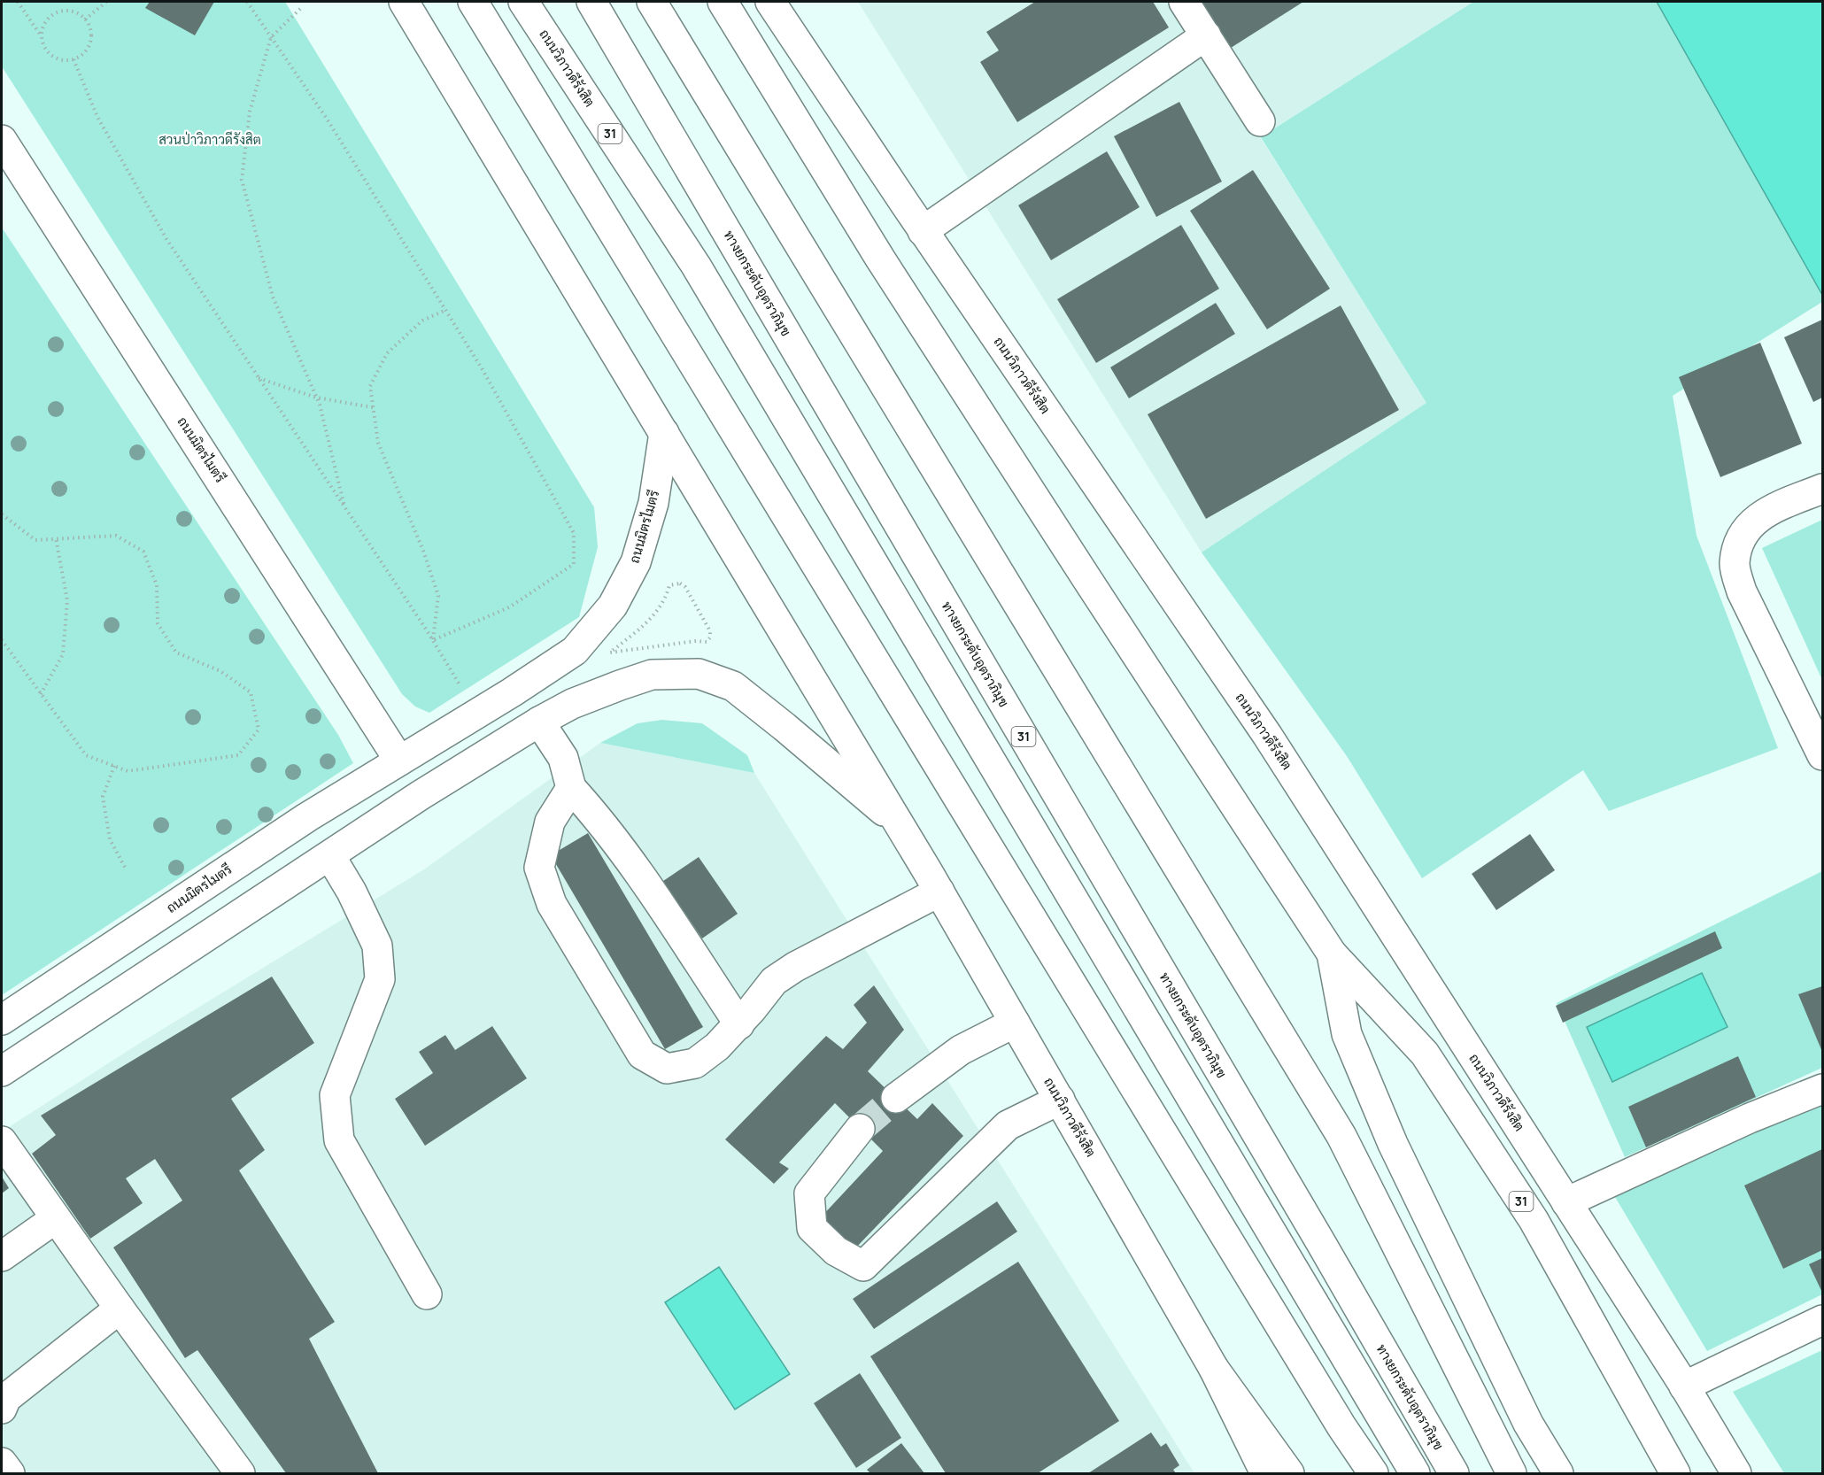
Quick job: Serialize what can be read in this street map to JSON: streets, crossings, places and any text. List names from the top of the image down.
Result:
{
  "streets": {
    "main road": [
      "ถนนวิภาวดีรังสิต",
      "31",
      "ทางยกระดับอุตราภิมุข",
      "ถนนมิตรไมตรี"
    ]
  },
  "crossings": [
    ["ถนนวิภาวดีรังสิต", "ถนนมิตรไมตรี"]
  ],
  "parks": ["สวนป่าวิภาวดีรังสิต"]
}
